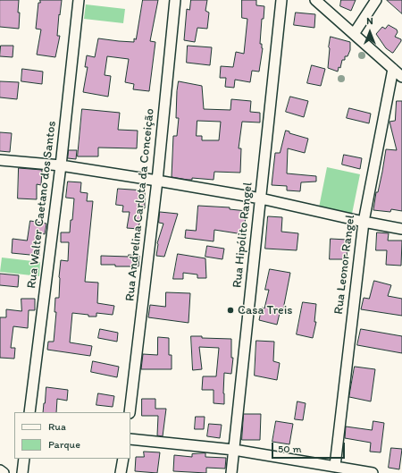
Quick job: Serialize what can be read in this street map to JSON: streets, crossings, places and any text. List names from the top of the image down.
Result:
{
  "streets": {
    "street": [
      "Rua Walter Caetano dos Santos",
      "Rua Andrelina Carlota da Conceição",
      "Rua Hipólito Rangel",
      "Rua Leonor Rangel"
    ]
  },
  "places": ["Casa Treis"],
  "legend": ["Rua", "Parque"],
  "scale_bar": "50 m",
  "north": "top"
}
